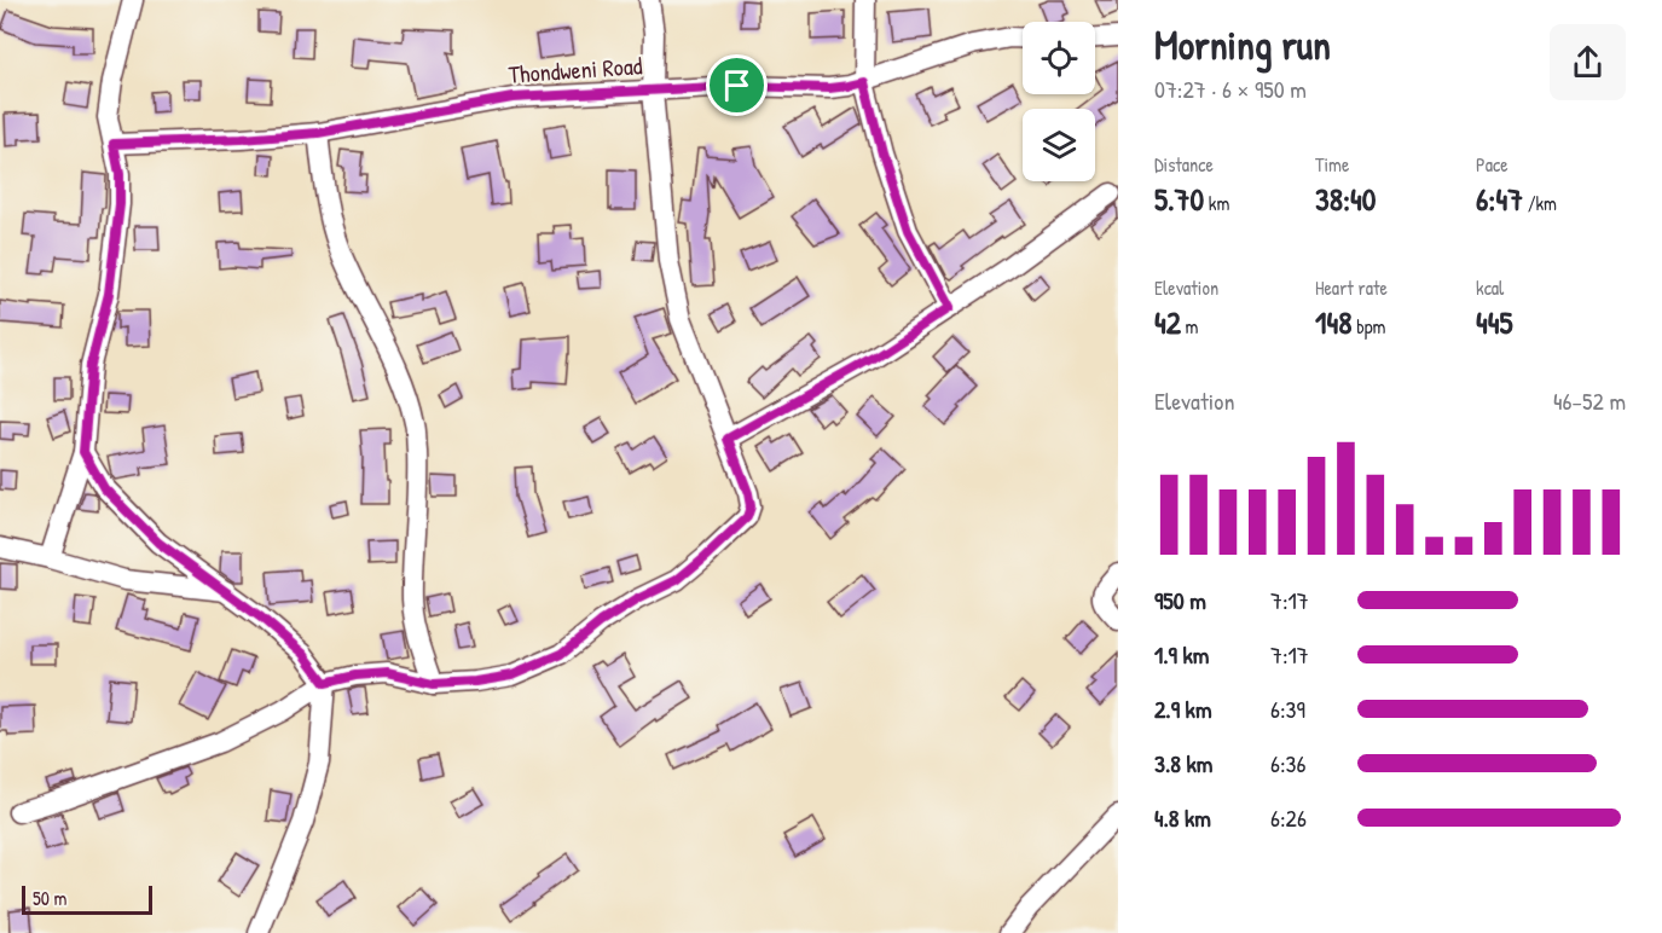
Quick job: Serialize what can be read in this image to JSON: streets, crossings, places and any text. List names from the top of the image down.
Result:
{
  "streets": {
    "street": ["Thondweni Road"]
  },
  "scale_bar": "50 m",
  "page": {
    "heading": ["Morning run", "07:27 · 6 × 950 m"],
    "stats": [
      ["Distance", "5.70 km"],
      ["Time", "38:40"],
      ["Pace", "6:47 /km"],
      ["Elevation", "42 m"],
      ["Heart rate", "148 bpm"],
      ["kcal", "445"]
    ],
    "chart": ["Elevation", "46–52 m"],
    "list": [
      {
        "name": "950 m",
        "note": "7:17"
      },
      {
        "name": "1.9 km",
        "note": "7:17"
      },
      {
        "name": "2.9 km",
        "note": "6:39"
      },
      {
        "name": "3.8 km",
        "note": "6:36"
      },
      {
        "name": "4.8 km",
        "note": "6:26"
      }
    ],
    "scale": "50 m"
  }
}
